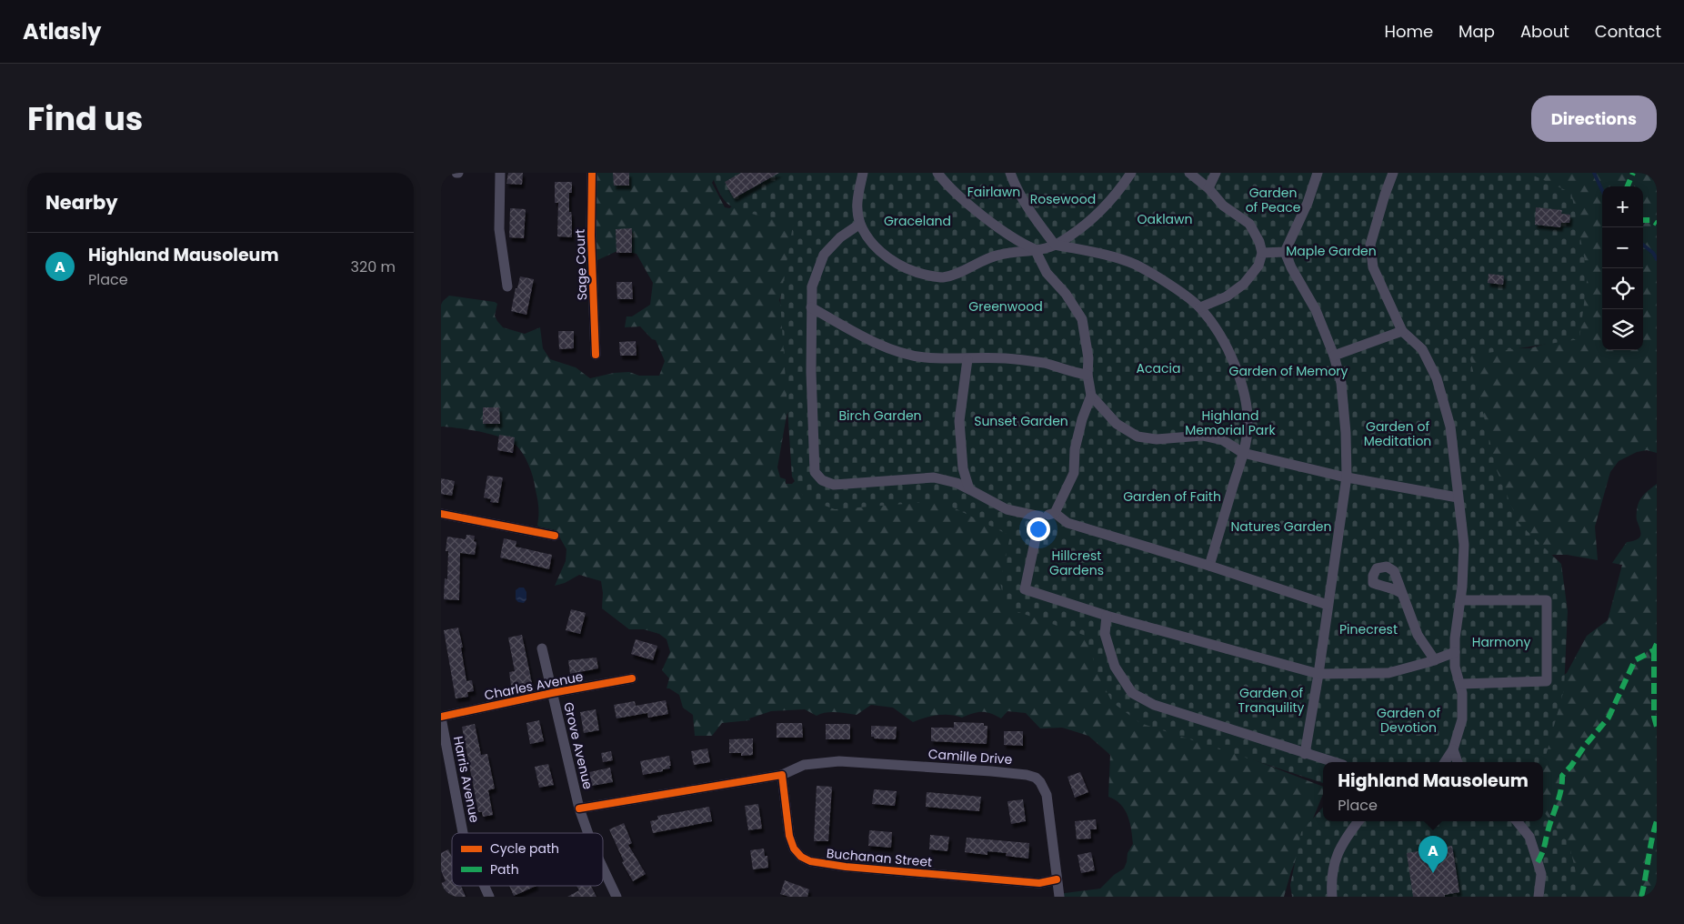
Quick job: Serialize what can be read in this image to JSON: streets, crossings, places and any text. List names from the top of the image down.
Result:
{
  "streets": {
    "street": [
      "Sage Court",
      "Charles Avenue",
      "Grove Avenue",
      "Camille Drive",
      "Harris Avenue",
      "Buchanan Street"
    ]
  },
  "crossings": [
    ["Charles Avenue", "Grove Avenue"],
    ["Charles Avenue", "Harris Avenue"],
    ["Camille Drive", "Buchanan Street"]
  ],
  "parks": [
    "Fairlawn",
    "Garden of Peace",
    "Rosewood",
    "Oaklawn",
    "Graceland",
    "Maple Garden",
    "Greenwood",
    "Acacia",
    "Garden of Memory",
    "Birch Garden",
    "Highland Memorial Park",
    "Sunset Garden",
    "Garden of Meditation",
    "Garden of Faith",
    "Natures Garden",
    "Hillcrest Gardens",
    "Pinecrest",
    "Harmony",
    "Garden of Tranquility",
    "Garden of Devotion"
  ],
  "legend": ["Cycle path", "Path"],
  "page": {
    "header": "Atlasly",
    "nav": [
      "Home",
      "Map",
      "About",
      "Contact"
    ],
    "title": "Find us",
    "buttons": "Directions",
    "heading": "Nearby",
    "map_buttons": ["+", "−"],
    "list": [
      {
        "mark": "A",
        "name": "Highland Mausoleum",
        "note": "Place",
        "value": "320 m"
      }
    ],
    "popup": ["Highland Mausoleum", "Place"],
    "pins": "A"
  }
}
